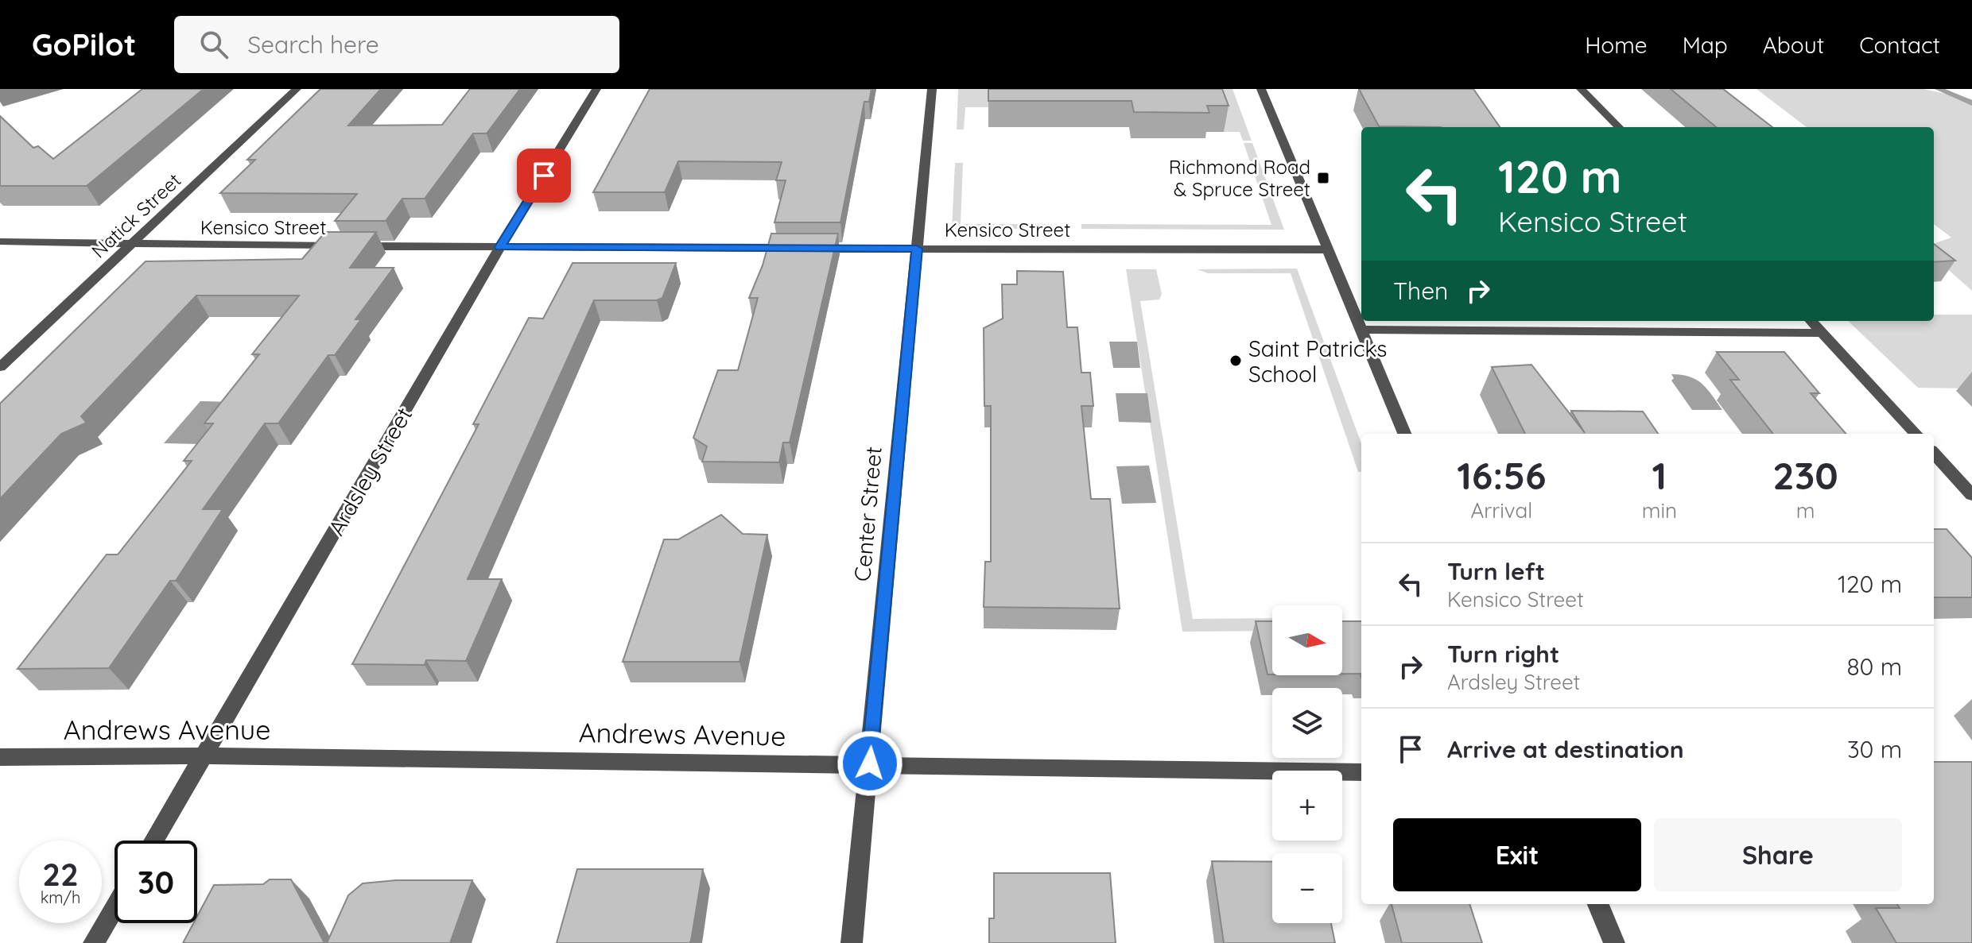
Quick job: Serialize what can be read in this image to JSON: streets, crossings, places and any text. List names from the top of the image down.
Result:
{
  "streets": {
    "street": [
      "Natick Street",
      "Kensico Street",
      "Ardsley Street",
      "Center Street",
      "Andrews Avenue"
    ]
  },
  "crossings": [
    ["Natick Street", "Kensico Street"],
    ["Kensico Street", "Ardsley Street"],
    ["Kensico Street", "Center Street"],
    ["Ardsley Street", "Andrews Avenue"],
    ["Center Street", "Andrews Avenue"]
  ],
  "places": {
    "transit": ["Richmond Road & Spruce Street"],
    "other": ["Saint Patricks School"]
  },
  "north": "right",
  "page": {
    "header": "GoPilot",
    "search": "Search here",
    "nav": [
      "Home",
      "Map",
      "About",
      "Contact"
    ],
    "turn": ["120 m", "Kensico Street"],
    "then": "Then",
    "eta": [
      "16:56",
      "Arrival",
      "1",
      "min",
      "230",
      "m"
    ],
    "list": [
      {
        "name": "Turn left",
        "note": "Kensico Street",
        "value": "120 m"
      },
      {
        "name": "Turn right",
        "note": "Ardsley Street",
        "value": "80 m"
      },
      {
        "name": "Arrive at destination",
        "value": "30 m"
      }
    ],
    "map_buttons": ["+", "−"],
    "buttons": ["Exit", "Share"],
    "speed": "22 km/h",
    "limit": "30"
  }
}
